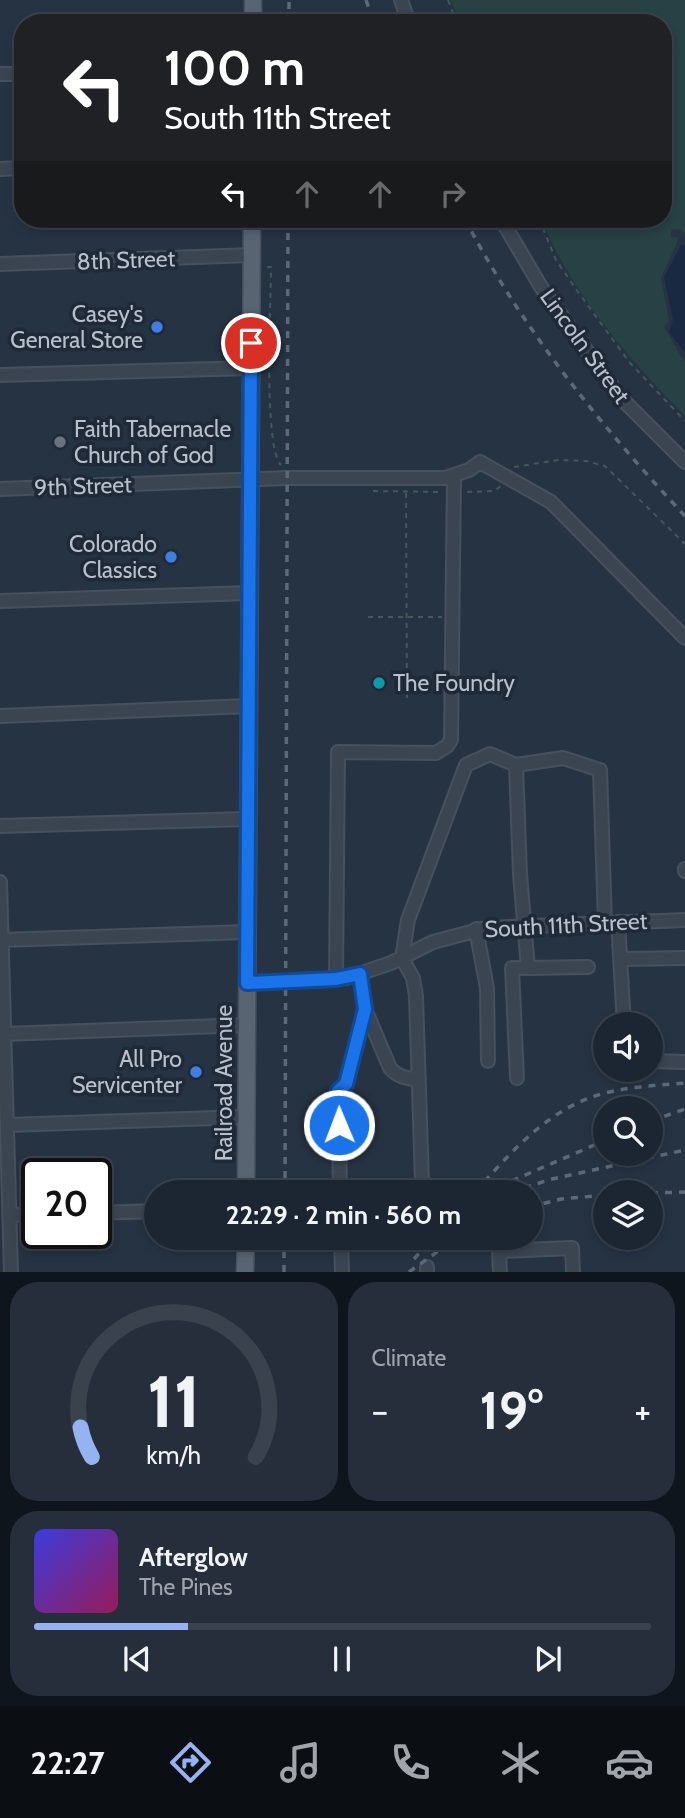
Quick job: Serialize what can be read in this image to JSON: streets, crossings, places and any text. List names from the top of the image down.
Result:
{
  "streets": {
    "main road": ["Railroad Avenue"],
    "street": [
      "8th Street",
      "Lincoln Street",
      "9th Street",
      "South 11th Street"
    ]
  },
  "crossings": [
    ["8th Street", "Railroad Avenue"],
    ["9th Street", "Railroad Avenue"],
    ["South 11th Street", "Railroad Avenue"]
  ],
  "places": [
    "Casey's General Store",
    "Faith Tabernacle Church of God",
    "Colorado Classics",
    "The Foundry",
    "All Pro Servicenter"
  ],
  "page": {
    "turn": ["100 m", "South 11th Street"],
    "limit": "20",
    "trip": "22:29 · 2 min · 560 m",
    "tile": "Climate",
    "heat": ["−", "19°", "+"],
    "song": ["Afterglow", "The Pines"],
    "tabs": "22:27",
    "gauge": ["11", "km/h"]
  }
}
